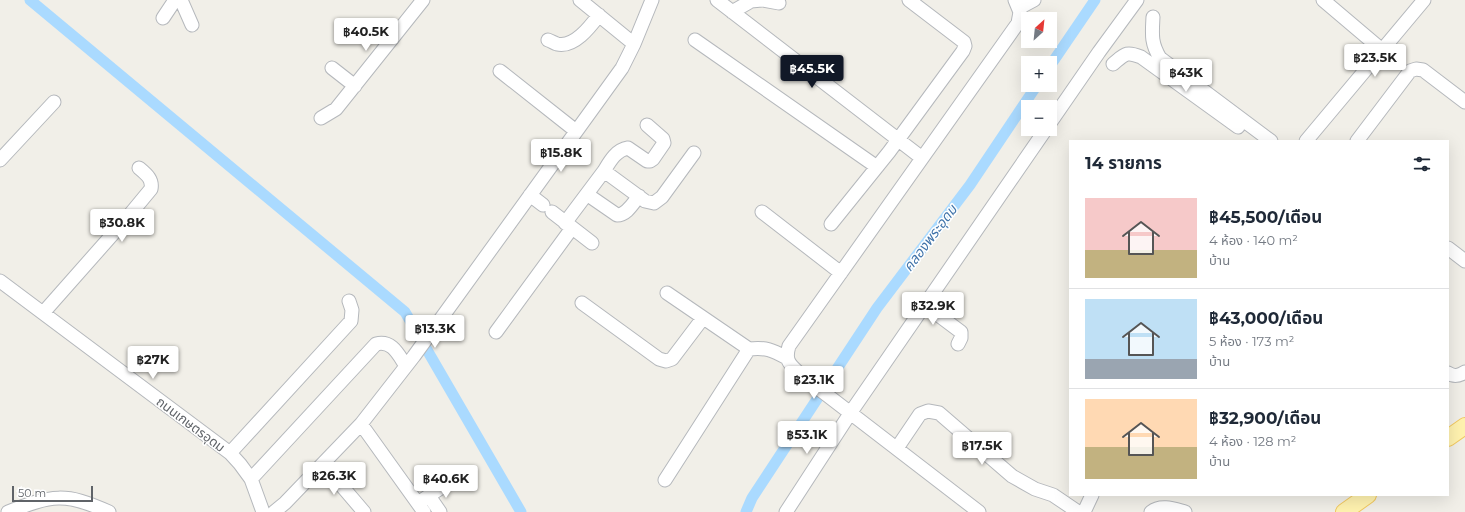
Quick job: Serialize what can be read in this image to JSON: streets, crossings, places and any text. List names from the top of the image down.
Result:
{
  "streets": {
    "street": ["ถนนเกษตรอุดม"]
  },
  "water": ["คลองพระอุดม"],
  "scale_bar": "50 m",
  "north": "top right",
  "page": {
    "map_buttons": ["+", "−"],
    "price": [
      "฿40.5K",
      "฿23.5K",
      "฿45.5K",
      "฿43K",
      "฿15.8K",
      "฿30.8K",
      "฿32.9K",
      "฿13.3K",
      "฿27K",
      "฿23.1K",
      "฿53.1K",
      "฿17.5K",
      "฿26.3K",
      "฿40.6K"
    ],
    "heading": "14 รายการ",
    "list": [
      {
        "name": "฿45,500/เดือน",
        "note": "4 ห้อง · 140 m² · บ้าน"
      },
      {
        "name": "฿43,000/เดือน",
        "note": "5 ห้อง · 173 m² · บ้าน"
      },
      {
        "name": "฿32,900/เดือน",
        "note": "4 ห้อง · 128 m² · บ้าน"
      }
    ],
    "scale": "50 m"
  }
}
